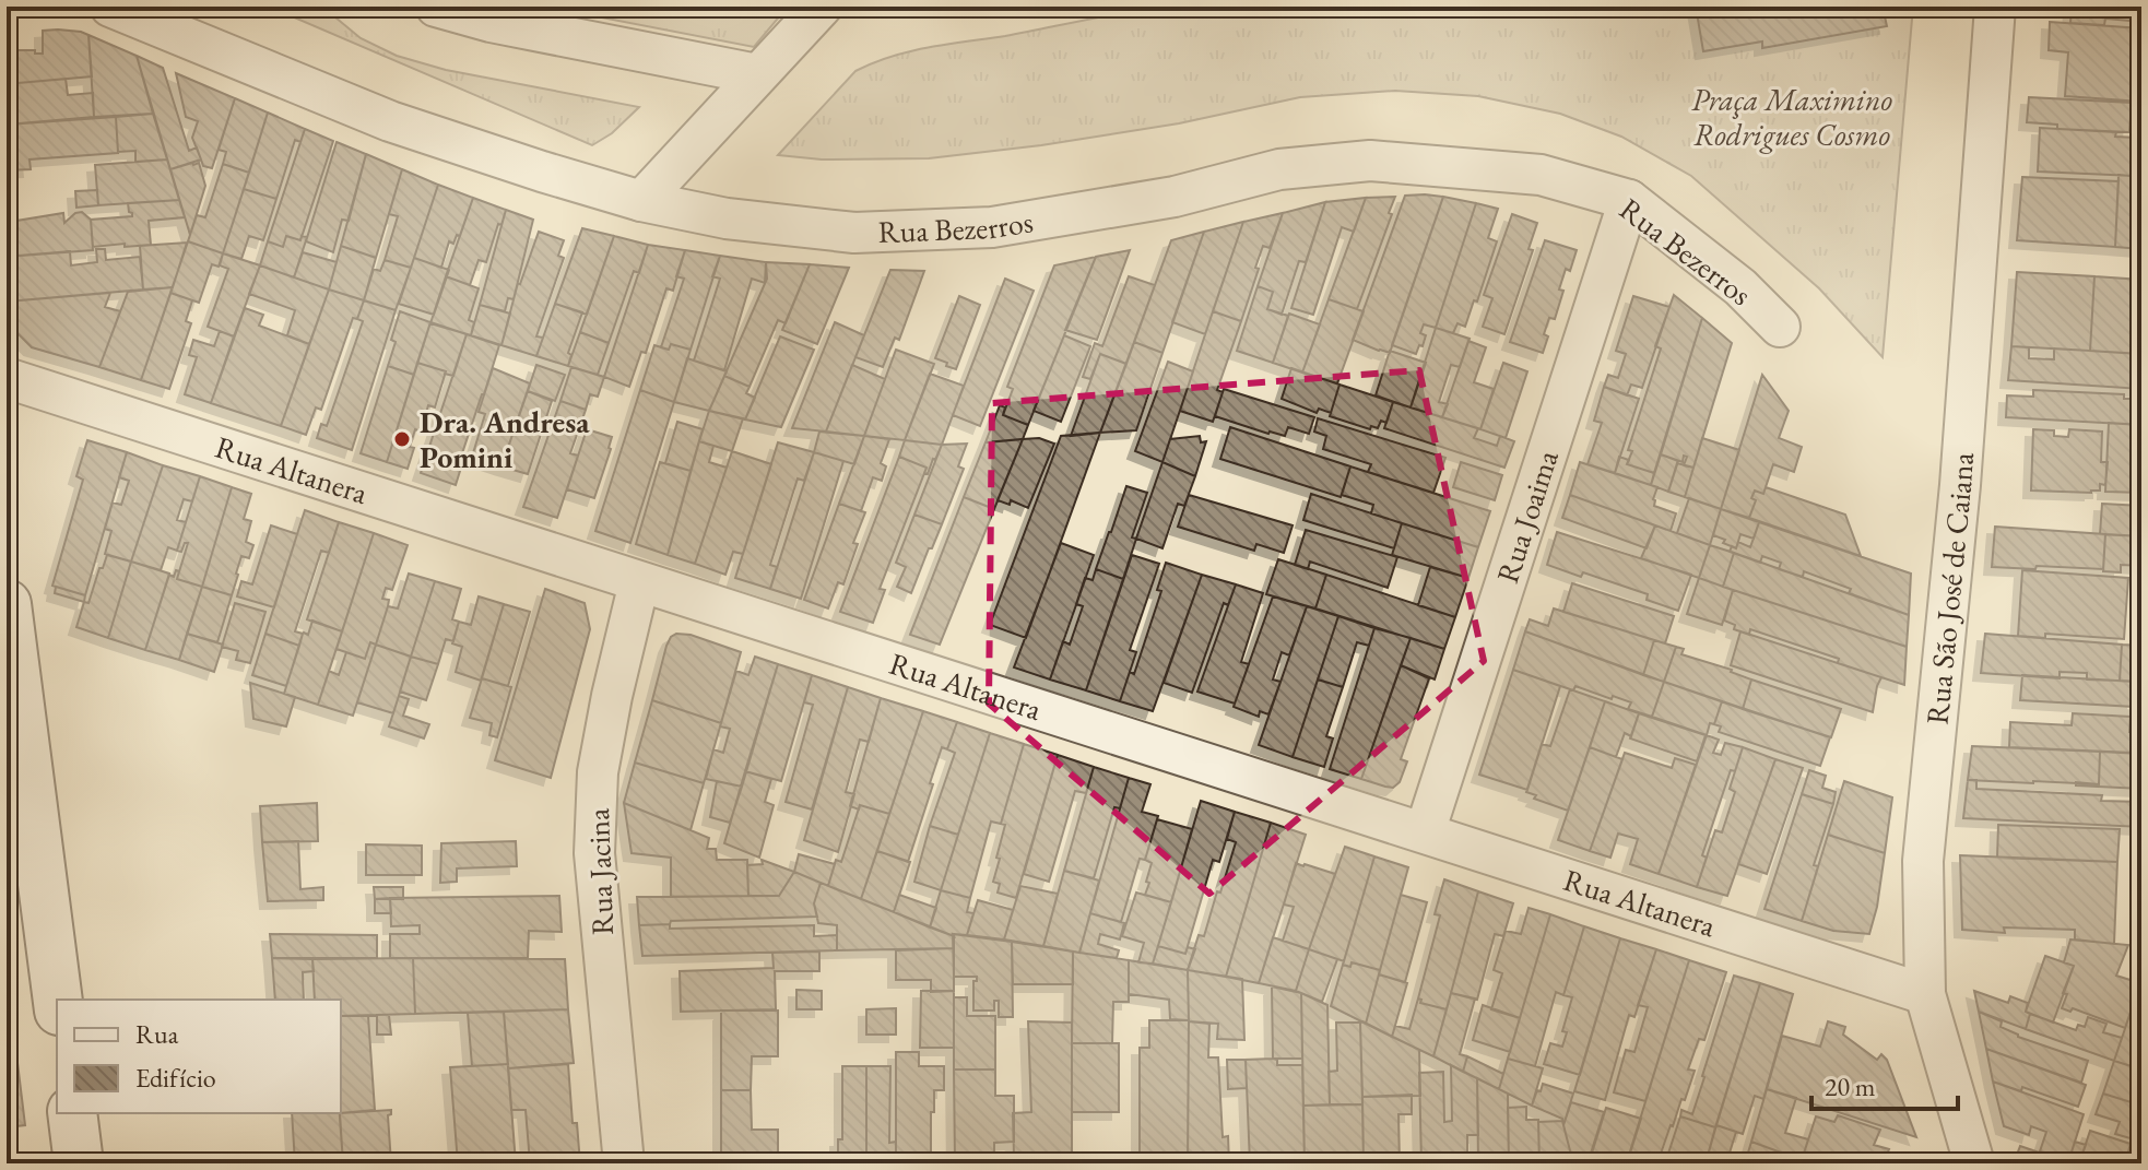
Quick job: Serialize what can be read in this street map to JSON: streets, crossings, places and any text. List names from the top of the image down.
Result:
{
  "streets": {
    "street": [
      "Rua Bezerros",
      "Rua Altanera",
      "Rua Joaima",
      "Rua São José de Caiana",
      "Rua Jacina"
    ]
  },
  "crossings": [
    ["Rua Bezerros", "Rua Joaima"],
    ["Rua Altanera", "Rua Joaima"],
    ["Rua Altanera", "Rua São José de Caiana"],
    ["Rua Altanera", "Rua Jacina"]
  ],
  "parks": ["Praça Maximino Rodrigues Cosmo"],
  "places": ["Dra. Andresa Pomini"],
  "legend": ["Rua", "Edifício"],
  "scale_bar": "20 m"
}
